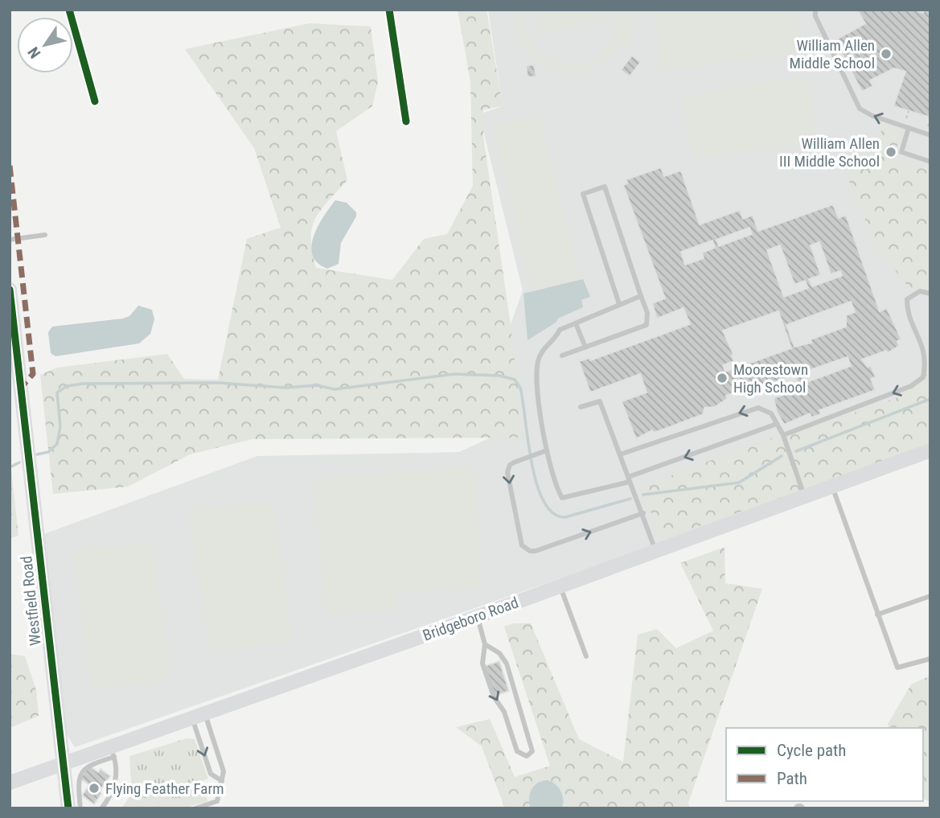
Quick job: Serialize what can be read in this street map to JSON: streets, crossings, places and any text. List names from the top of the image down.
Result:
{
  "streets": {
    "main road": ["Westfield Road", "Bridgeboro Road"]
  },
  "crossings": [
    ["Westfield Road", "Bridgeboro Road"]
  ],
  "places": [
    "William Allen Middle School",
    "William Allen III Middle School",
    "Moorestown High School",
    "Flying Feather Farm"
  ],
  "legend": ["Cycle path", "Path"],
  "north": "bottom left"
}
